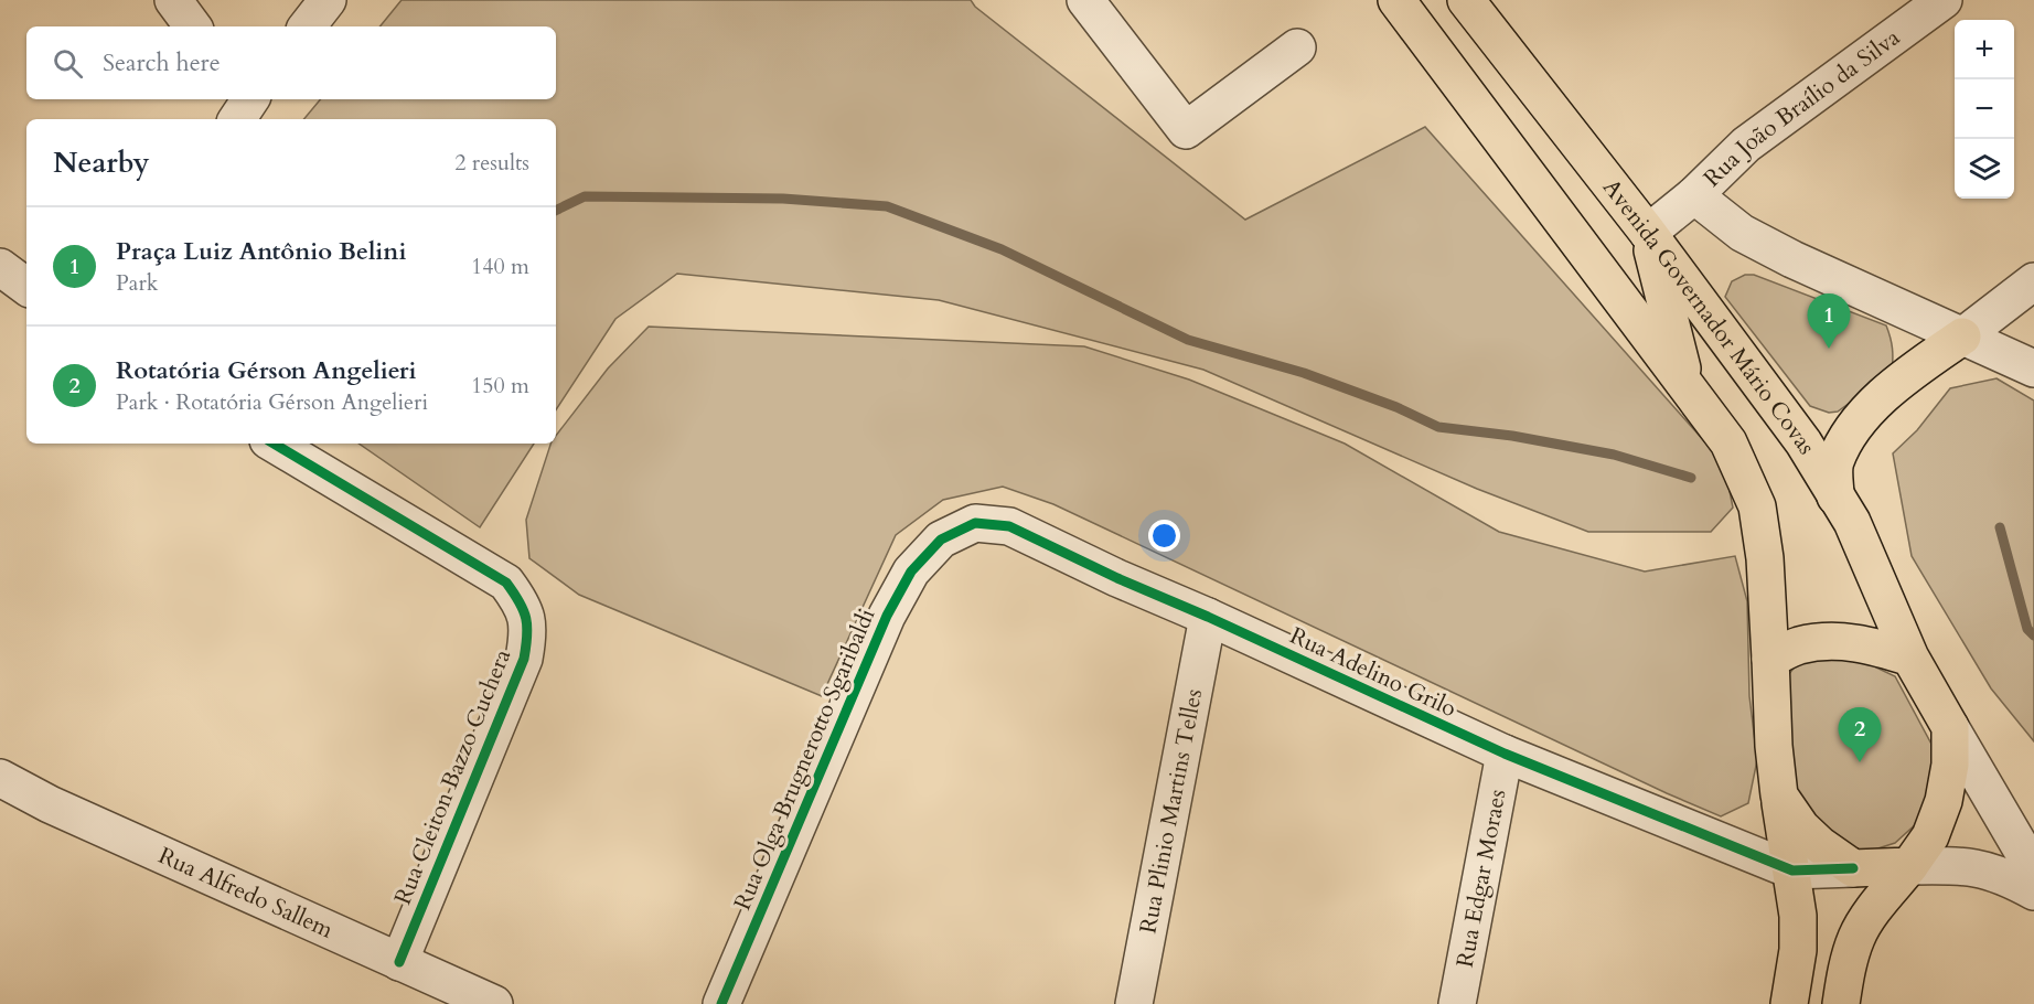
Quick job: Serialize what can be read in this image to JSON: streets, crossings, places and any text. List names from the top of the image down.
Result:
{
  "streets": {
    "main road": ["Avenida Governador Mário Covas"],
    "street": [
      "Rua João Braílio da Silva",
      "Rua Adelino Grilo",
      "Rua Olga Brugnerotto Sgaribaldi",
      "Rua Cleiton Bazzo Cuchera",
      "Rua Plinio Martins Telles",
      "Rua Edgar Moraes",
      "Rua Alfredo Sallem"
    ]
  },
  "crossings": [
    ["Rua João Braílio da Silva", "Avenida Governador Mário Covas"],
    ["Rua Adelino Grilo", "Rua Olga Brugnerotto Sgaribaldi"],
    ["Rua Adelino Grilo", "Rua Plinio Martins Telles"],
    ["Rua Adelino Grilo", "Rua Edgar Moraes"],
    ["Rua Cleiton Bazzo Cuchera", "Rua Alfredo Sallem"]
  ],
  "page": {
    "map_buttons": ["+", "−"],
    "search": "Search here",
    "heading": ["Nearby", "2 results"],
    "list": [
      {
        "mark": "1",
        "name": "Praça Luiz Antônio Belini",
        "note": "Park",
        "value": "140 m"
      },
      {
        "mark": "2",
        "name": "Rotatória Gérson Angelieri",
        "note": "Park · Rotatória Gérson Angelieri",
        "value": "150 m"
      }
    ],
    "pins": ["1", "2"]
  }
}
